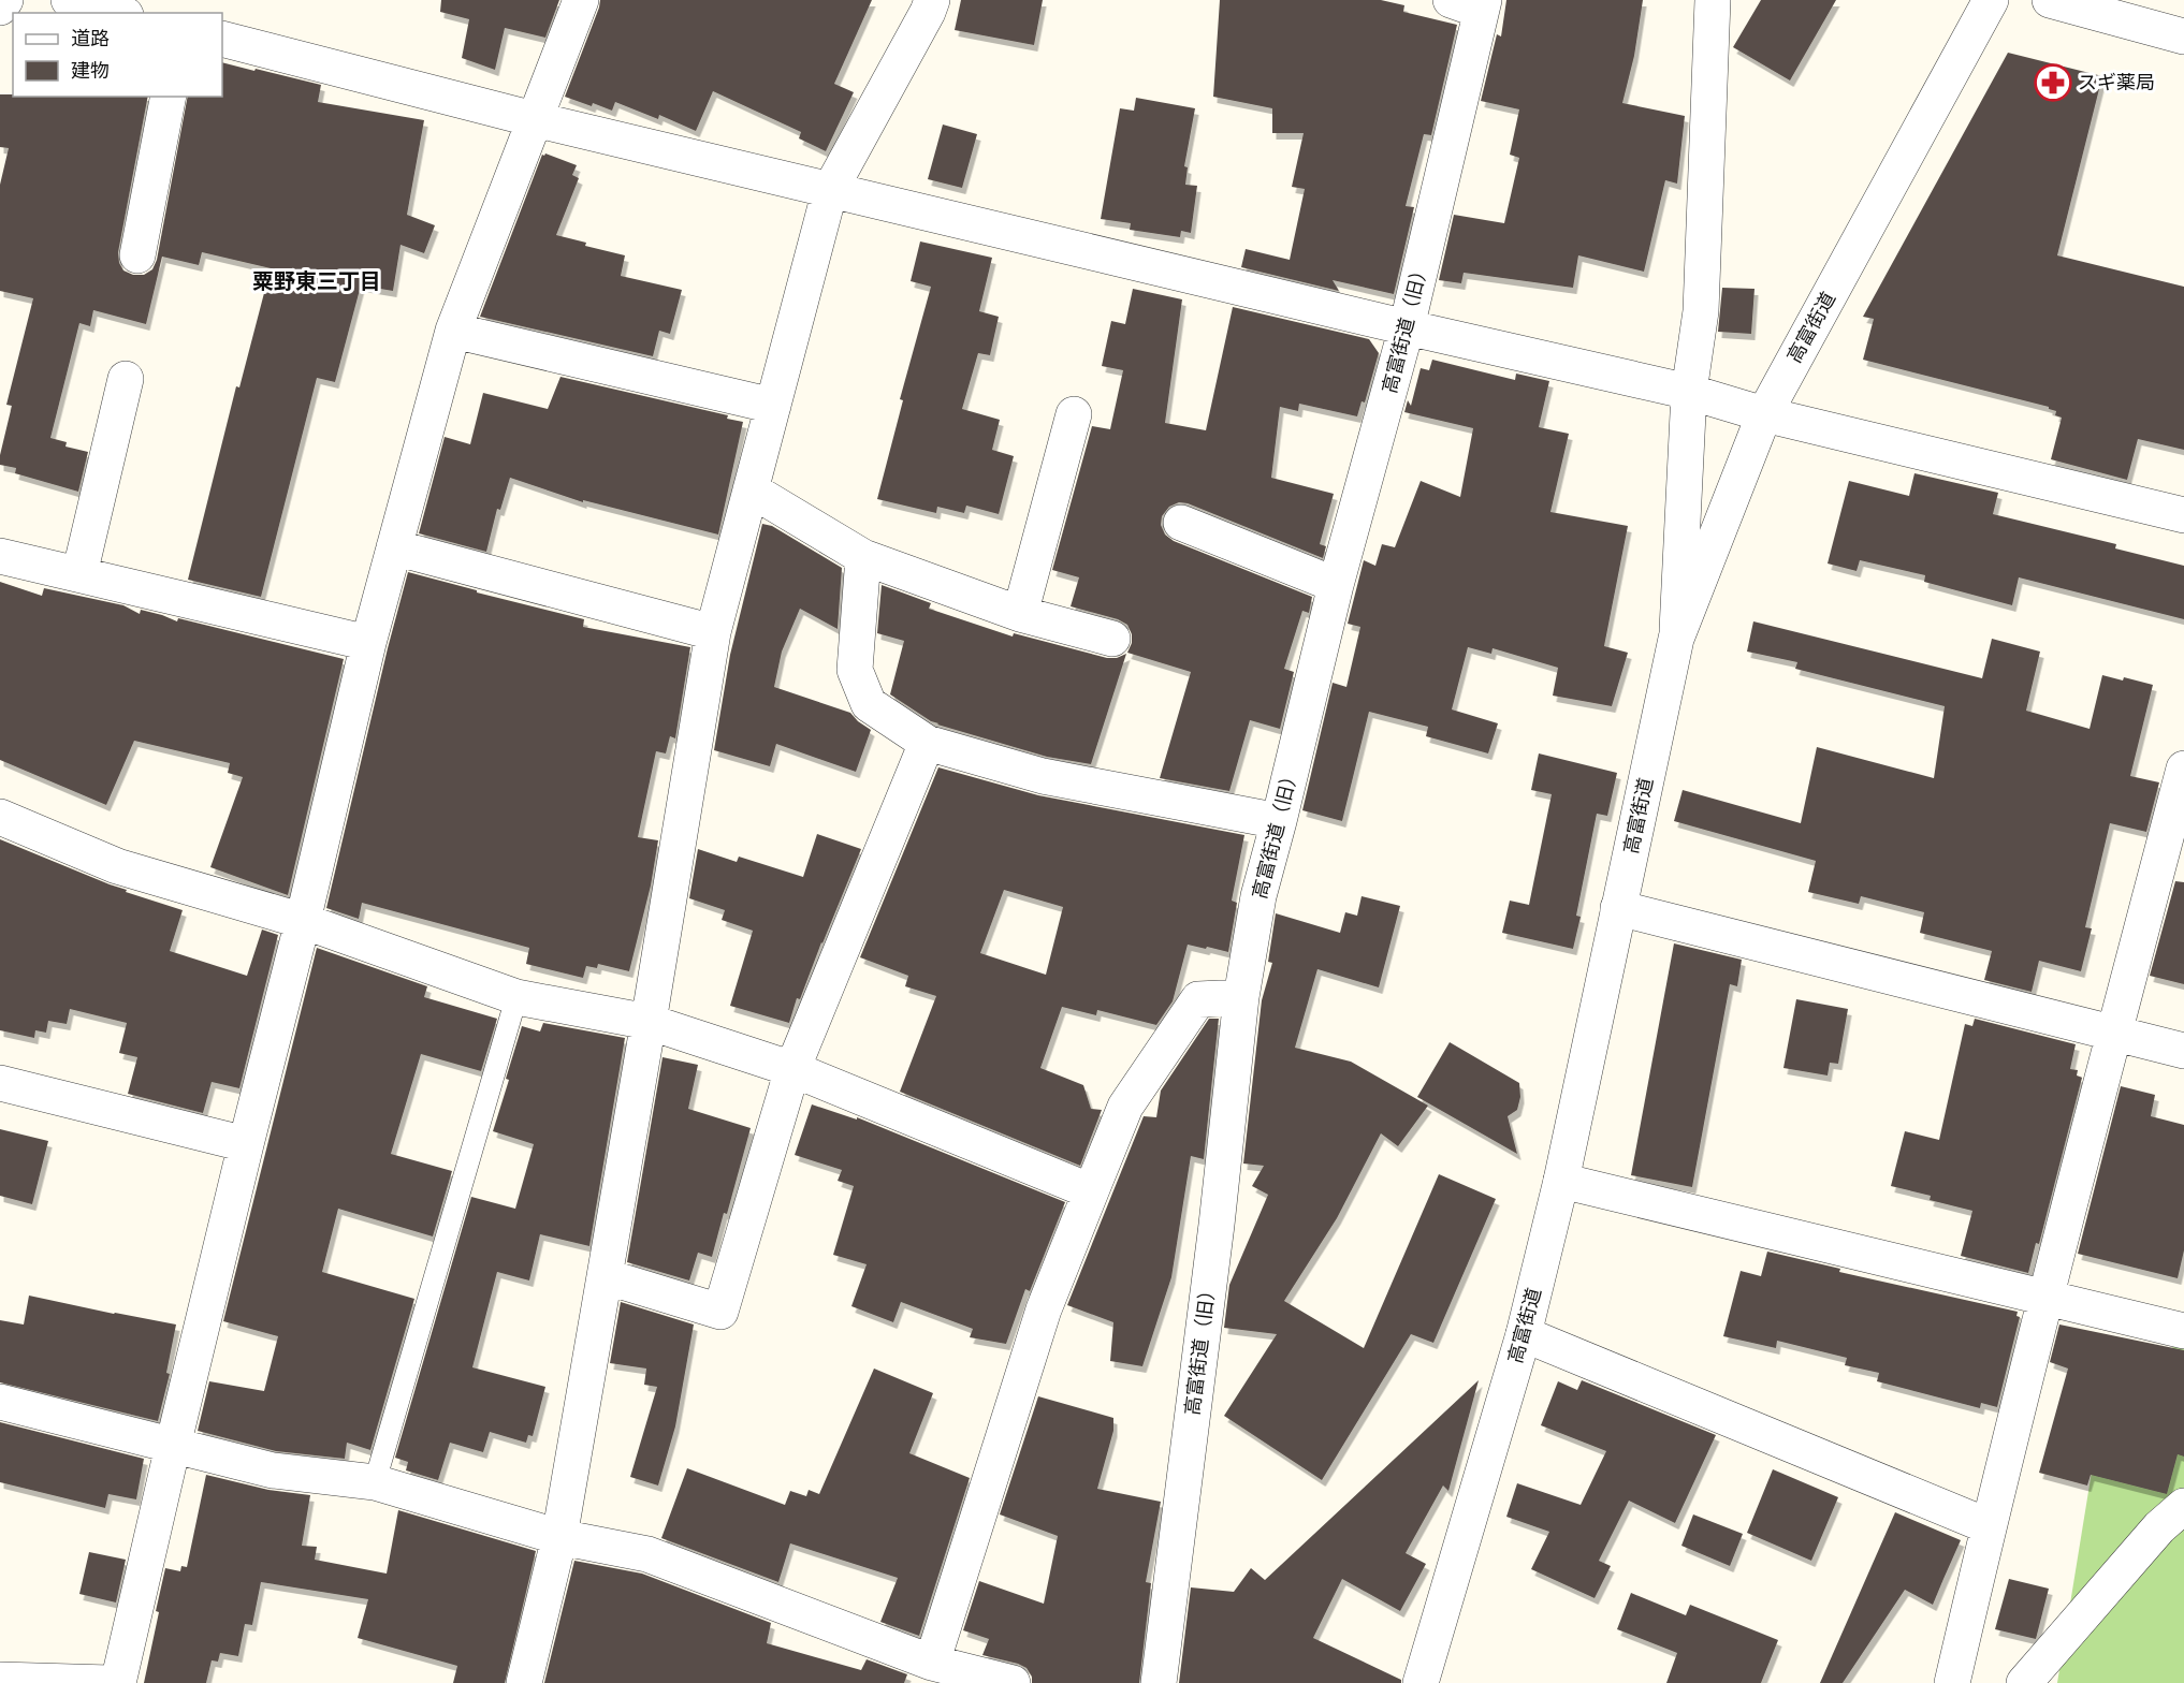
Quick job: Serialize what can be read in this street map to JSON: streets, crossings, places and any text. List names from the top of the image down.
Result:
{
  "streets": {
    "street": ["高富街道（旧）", "高富街道"]
  },
  "districts": ["粟野東三丁目"],
  "places": {
    "pharmacy": ["スギ薬局"]
  },
  "legend": ["道路", "建物"]
}
